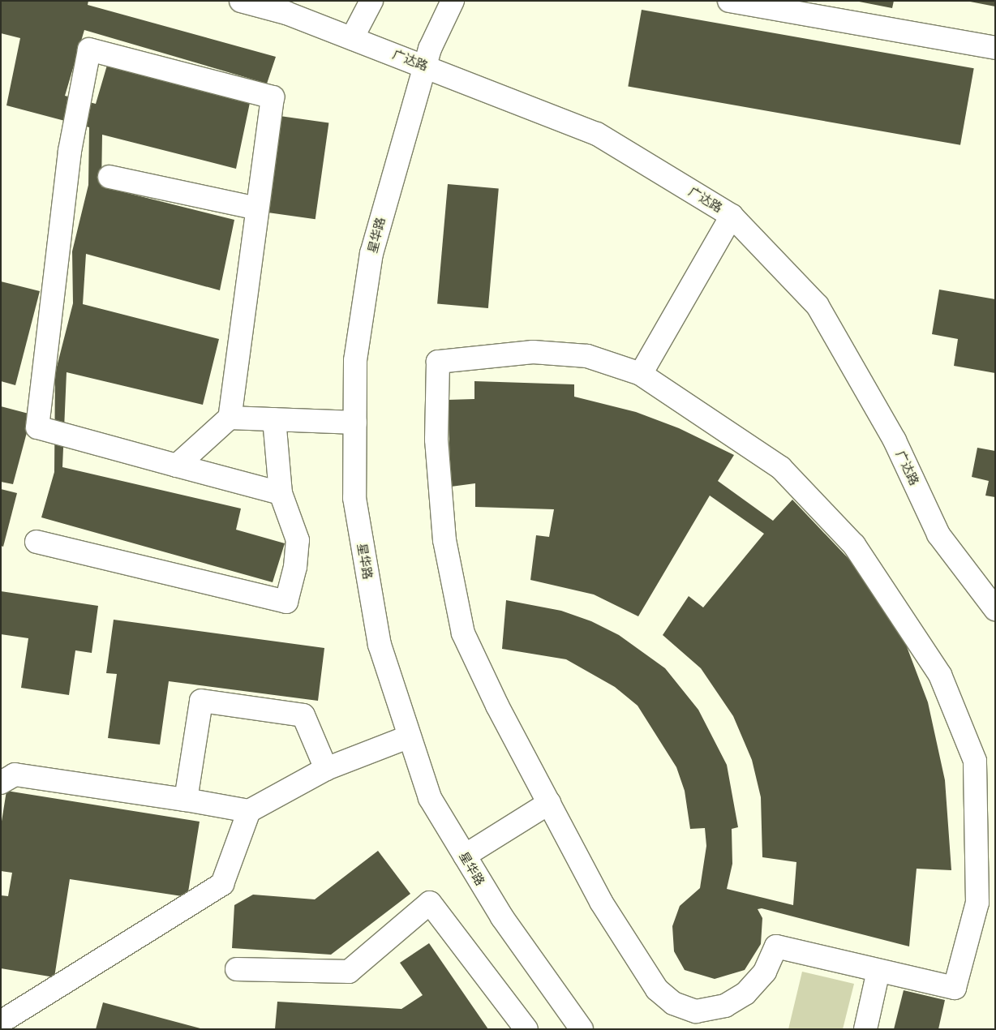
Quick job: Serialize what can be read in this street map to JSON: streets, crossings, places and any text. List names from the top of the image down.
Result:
{
  "streets": {
    "street": ["广达路", "星华路"]
  },
  "crossings": [
    ["广达路", "星华路"]
  ]
}
